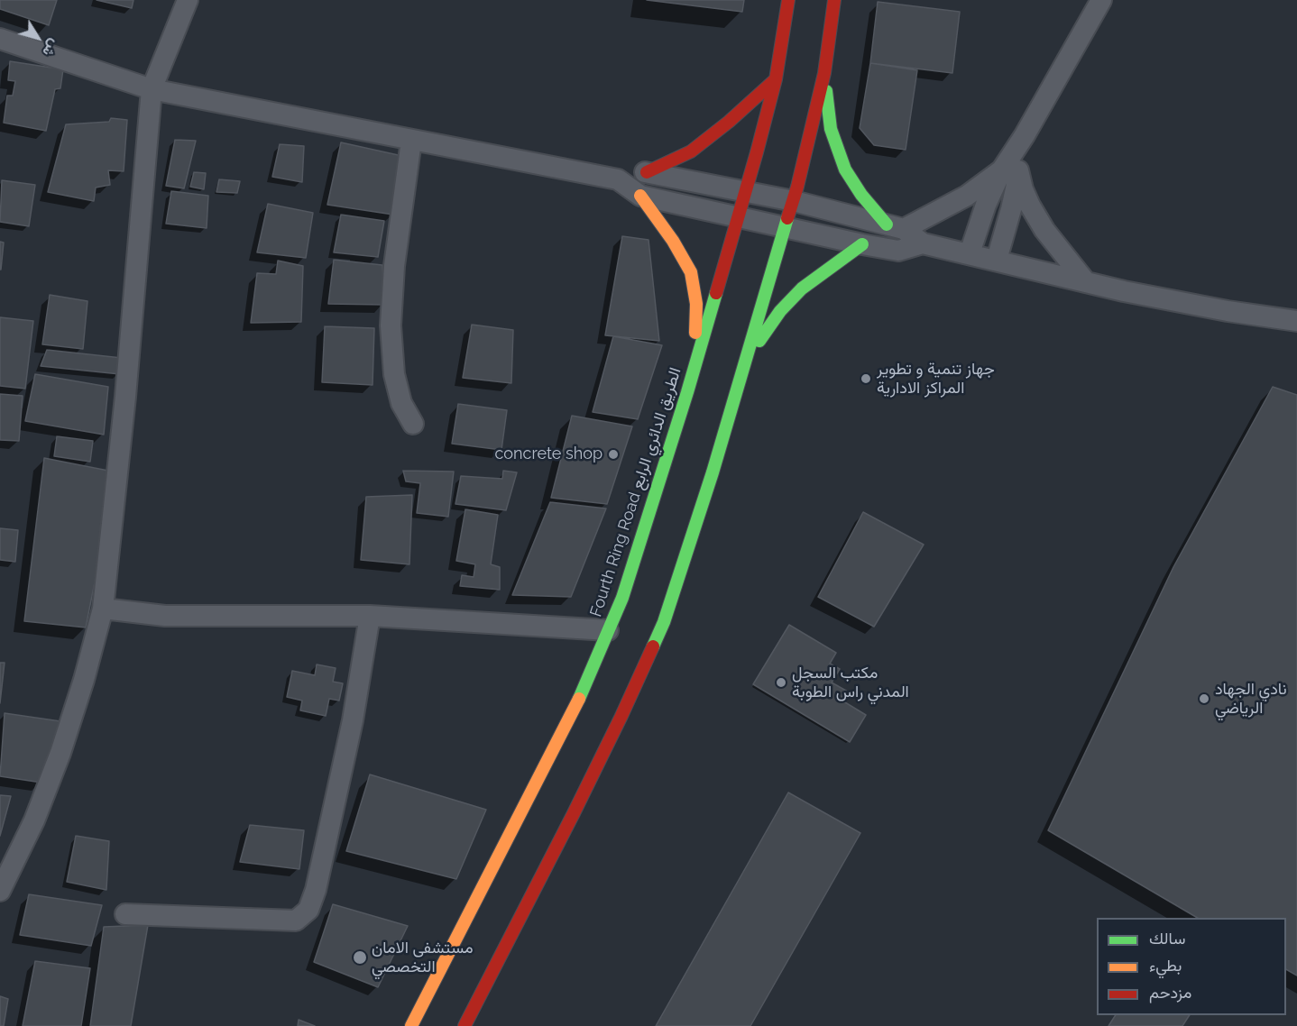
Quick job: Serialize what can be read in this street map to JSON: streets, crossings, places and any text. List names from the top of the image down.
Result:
{
  "streets": {
    "main road": ["Fourth Ring Road الطريق الدائري الرابع"]
  },
  "places": [
    "جهاز تنمية و تطوير المراكز الادارية",
    "concrete shop",
    "مكتب السجل المدني راس الطوبة",
    "نادي الجهاد الرياضي",
    "مستشفى الامان التخصصي"
  ],
  "legend": ["سالك", "بطيء", "مزدحم"],
  "north": "bottom right"
}
